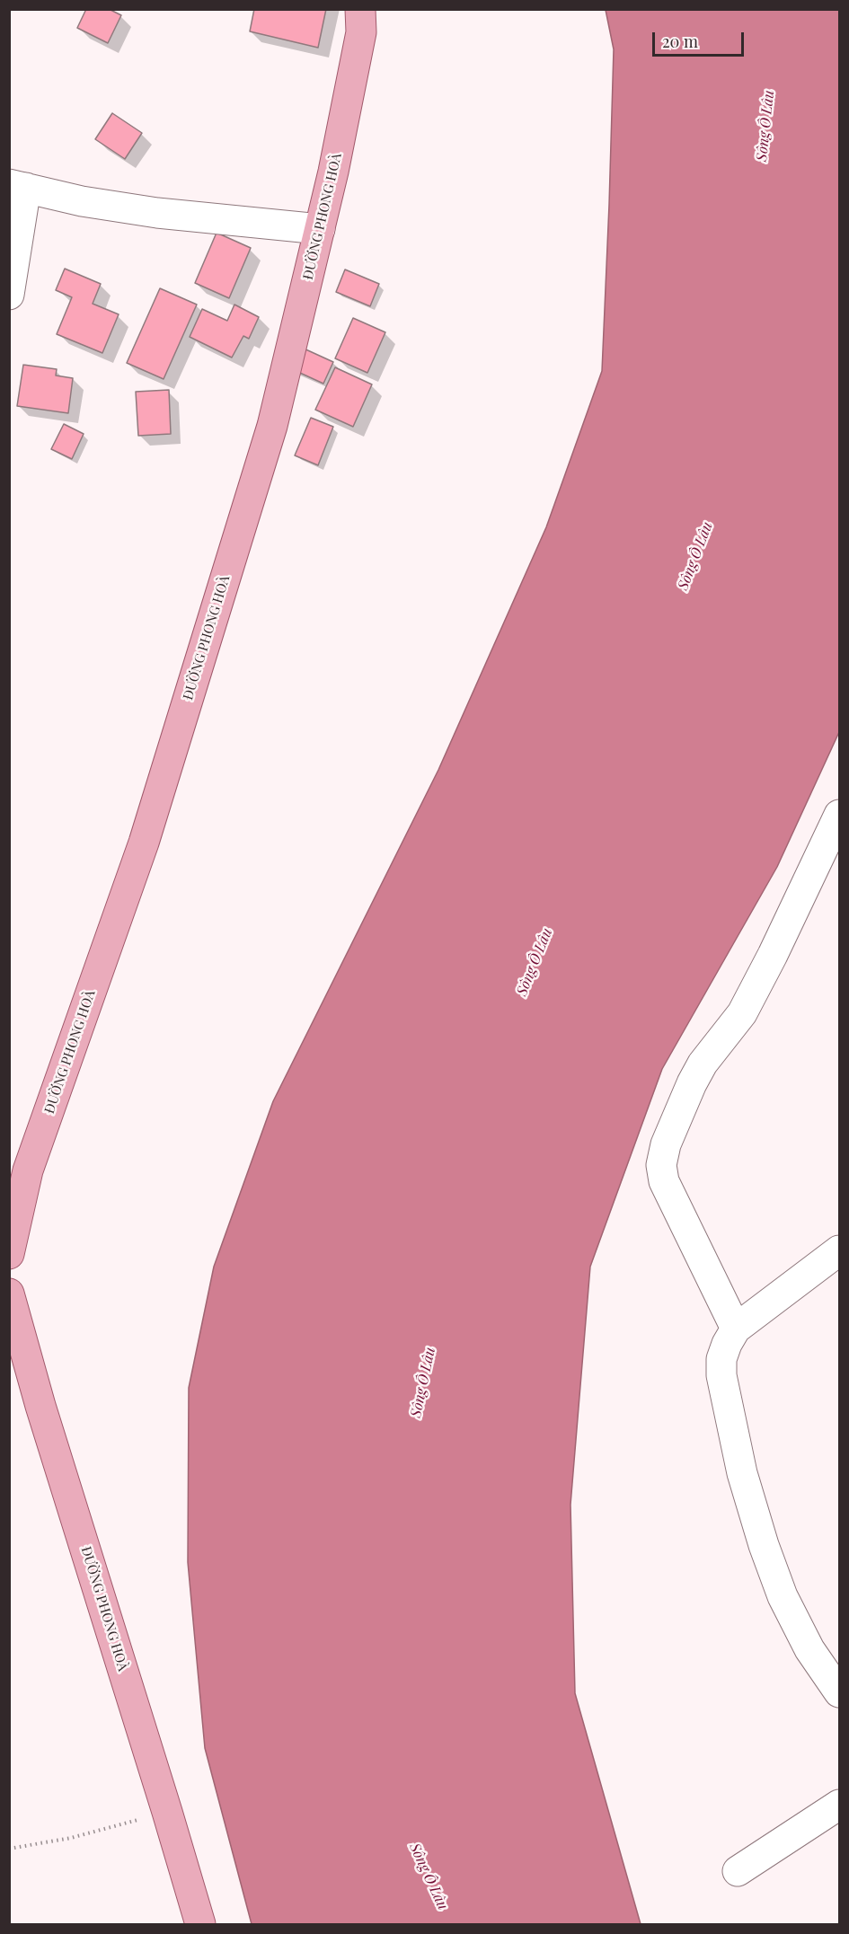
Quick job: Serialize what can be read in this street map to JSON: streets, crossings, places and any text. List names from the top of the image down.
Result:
{
  "streets": {
    "main road": ["ĐƯỜNG PHONG HOÀ"]
  },
  "water": ["Sông Ô Lâu"],
  "scale_bar": "20 m"
}
